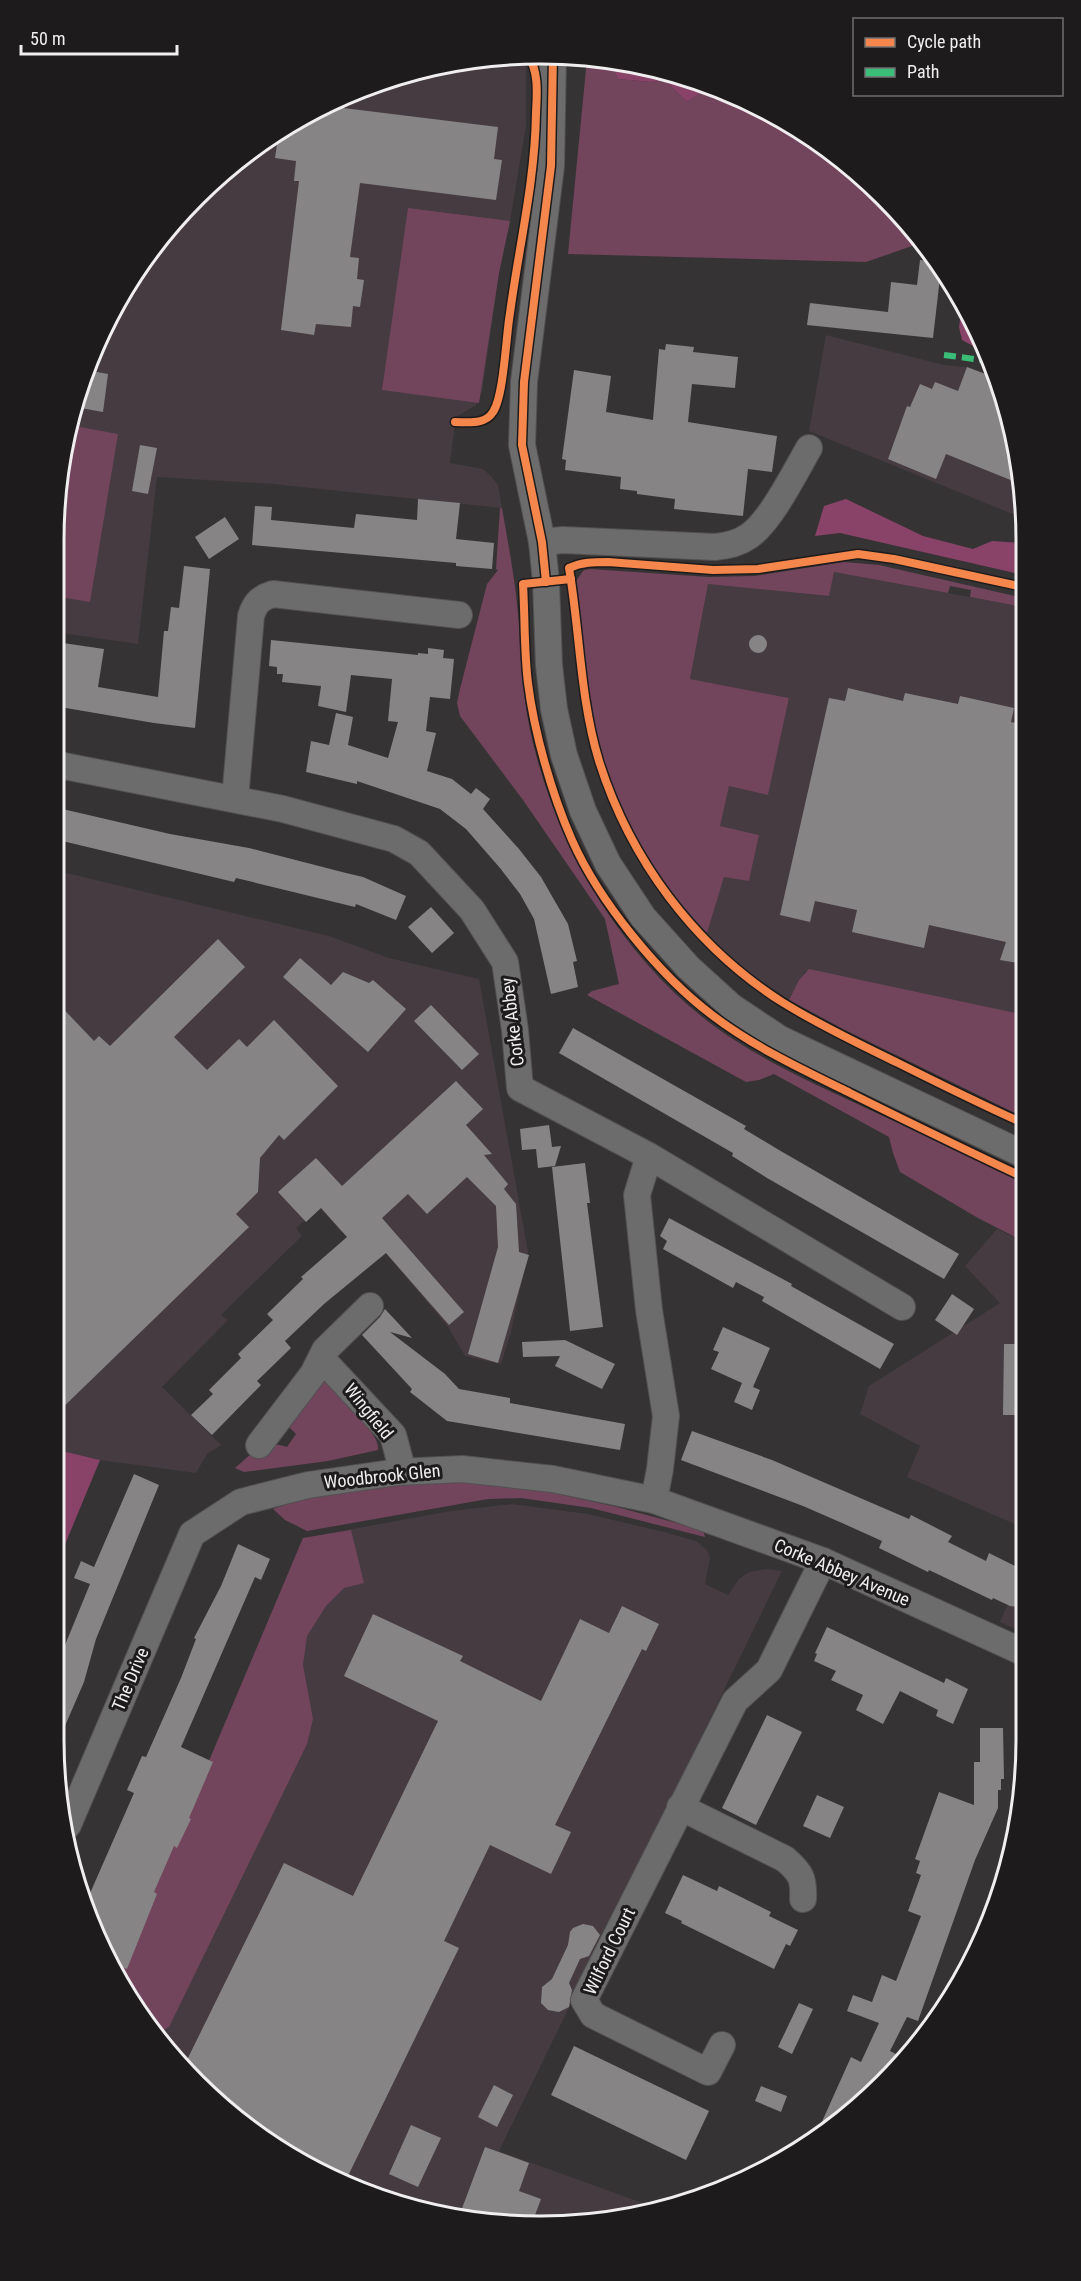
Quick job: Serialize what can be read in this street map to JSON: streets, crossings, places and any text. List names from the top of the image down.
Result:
{
  "streets": {
    "street": [
      "Corke Abbey",
      "Wingfield",
      "Woodbrook Glen",
      "Corke Abbey Avenue",
      "The Drive",
      "Wilford Court"
    ]
  },
  "crossings": [
    ["Wingfield", "Woodbrook Glen"],
    ["Woodbrook Glen", "Corke Abbey Avenue"],
    ["Woodbrook Glen", "The Drive"],
    ["Corke Abbey Avenue", "Wilford Court"]
  ],
  "legend": ["Cycle path", "Path"],
  "scale_bar": "50 m"
}
